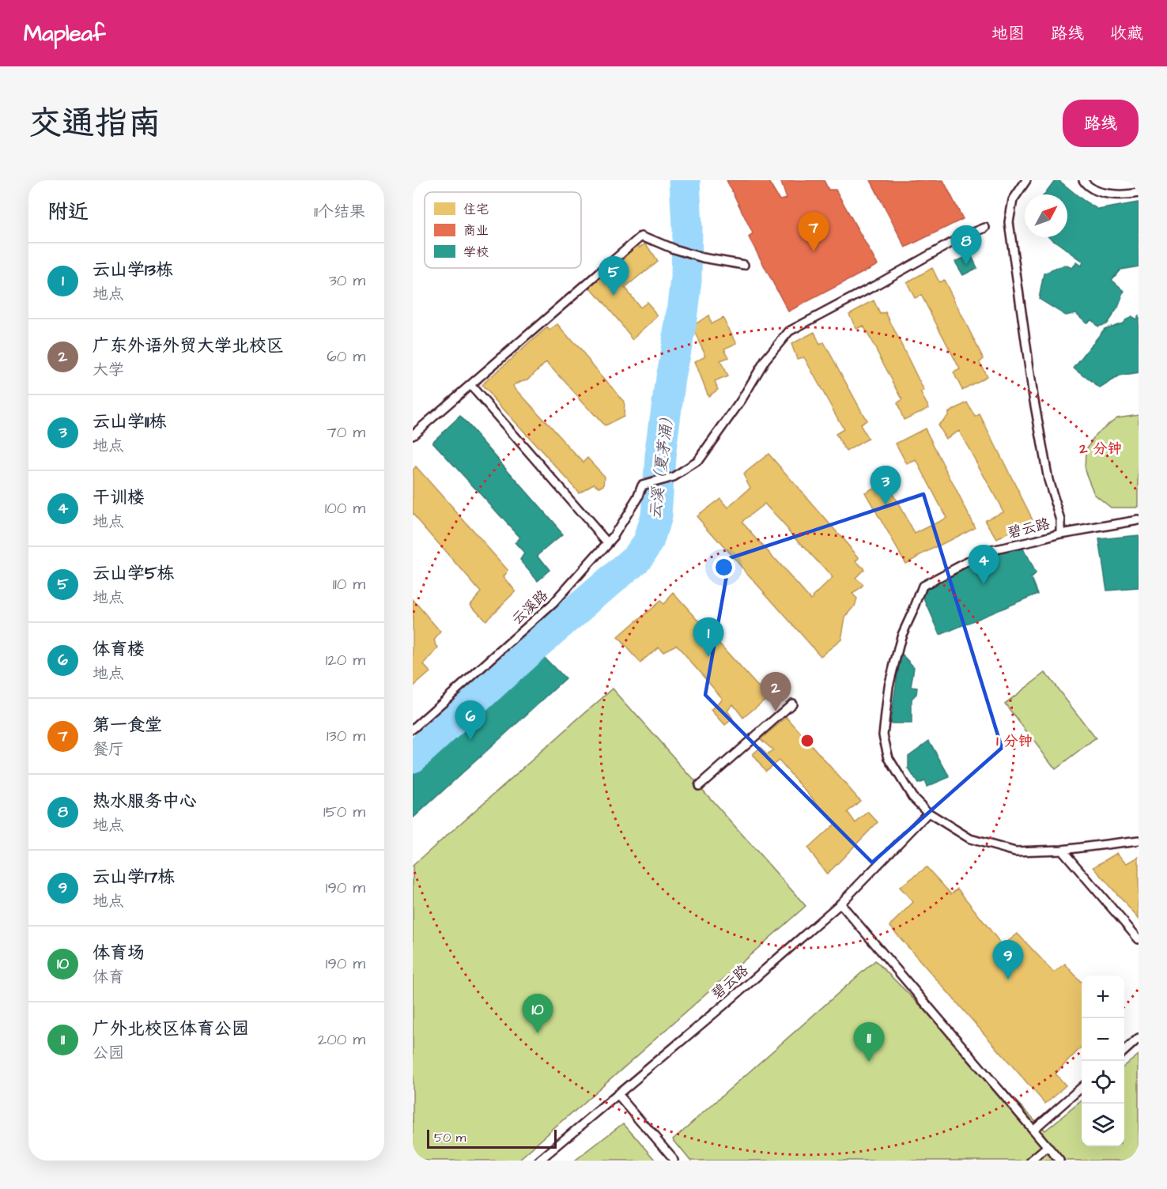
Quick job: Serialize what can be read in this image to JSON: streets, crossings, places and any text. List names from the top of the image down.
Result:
{
  "streets": {
    "lane": ["碧云路", "云溪路"]
  },
  "water": ["云溪（夏茅涌）"],
  "legend": ["住宅", "商业", "学校"],
  "scale_bar": "50 m",
  "north": "top right",
  "page": {
    "header": "Mapleaf",
    "nav": ["地图", "路线", "收藏"],
    "title": "交通指南",
    "buttons": "路线",
    "heading": ["附近", "11个结果"],
    "pins": [
      "7",
      "8",
      "5",
      "3",
      "4",
      "1",
      "2",
      "6",
      "9",
      "10",
      "11"
    ],
    "list": [
      {
        "mark": "1",
        "name": "云山学13栋",
        "note": "地点",
        "value": "30 m"
      },
      {
        "mark": "2",
        "name": "广东外语外贸大学北校区",
        "note": "大学",
        "value": "60 m"
      },
      {
        "mark": "3",
        "name": "云山学11栋",
        "note": "地点",
        "value": "70 m"
      },
      {
        "mark": "4",
        "name": "干训楼",
        "note": "地点",
        "value": "100 m"
      },
      {
        "mark": "5",
        "name": "云山学5栋",
        "note": "地点",
        "value": "110 m"
      },
      {
        "mark": "6",
        "name": "体育楼",
        "note": "地点",
        "value": "120 m"
      },
      {
        "mark": "7",
        "name": "第一食堂",
        "note": "餐厅",
        "value": "130 m"
      },
      {
        "mark": "8",
        "name": "热水服务中心",
        "note": "地点",
        "value": "150 m"
      },
      {
        "mark": "9",
        "name": "云山学17栋",
        "note": "地点",
        "value": "190 m"
      },
      {
        "mark": "10",
        "name": "体育场",
        "note": "体育",
        "value": "190 m"
      },
      {
        "mark": "11",
        "name": "广外北校区体育公园",
        "note": "公园",
        "value": "200 m"
      }
    ],
    "map_buttons": ["+", "−"],
    "scale": "50 m"
  },
  "rings": ["2 分钟", "1 分钟"]
}
